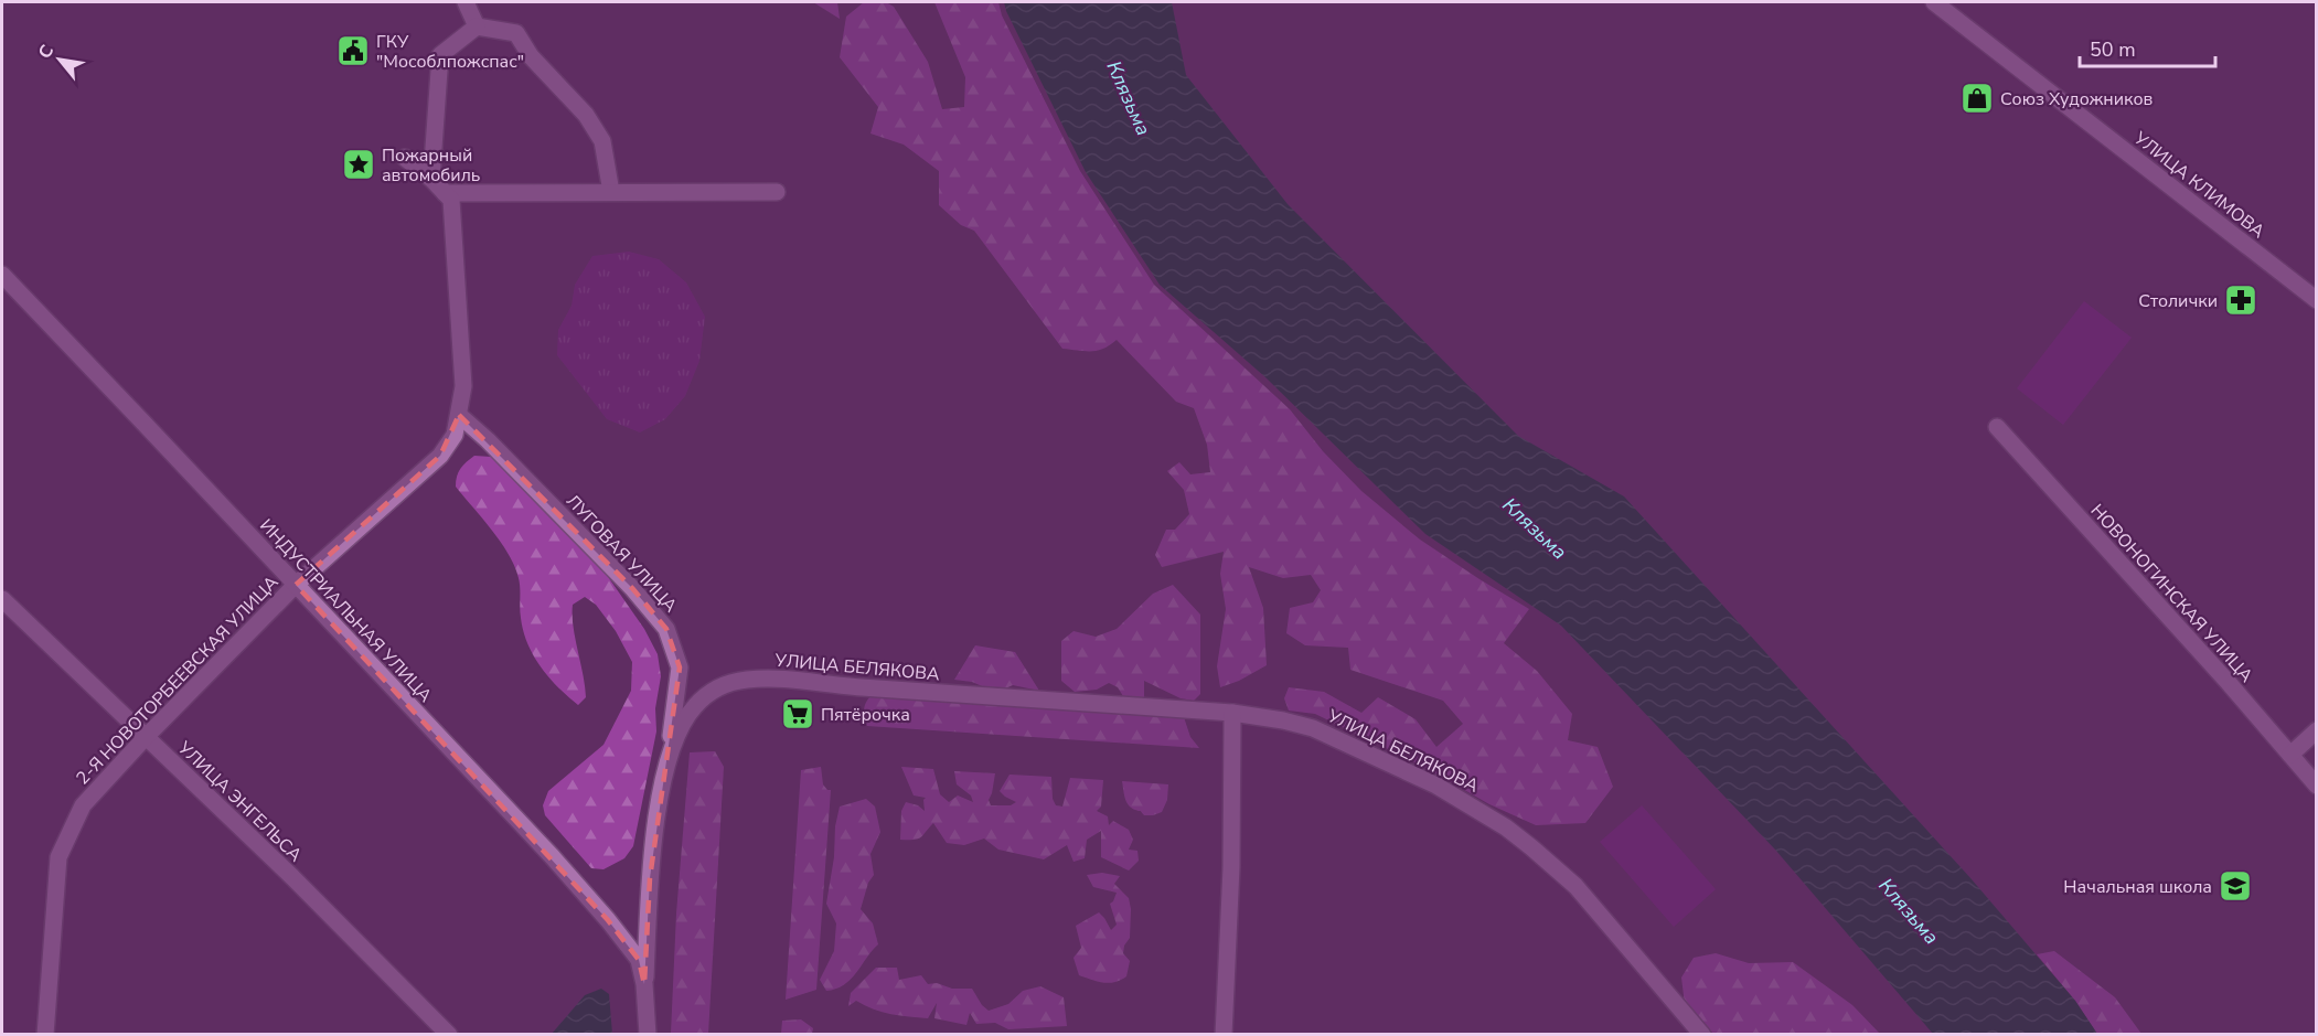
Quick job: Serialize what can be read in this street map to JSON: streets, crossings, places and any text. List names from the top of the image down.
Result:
{
  "streets": {
    "street": [
      "УЛИЦА КЛИМОВА",
      "ЛУГОВАЯ УЛИЦА",
      "НОВОНОГИНСКАЯ УЛИЦА",
      "ИНДУСТРИАЛЬНАЯ УЛИЦА",
      "УЛИЦА БЕЛЯКОВА",
      "2-Я НОВОТОРБЕЕВСКАЯ УЛИЦА",
      "УЛИЦА ЭНГЕЛЬСА"
    ]
  },
  "crossings": [
    ["ЛУГОВАЯ УЛИЦА", "УЛИЦА БЕЛЯКОВА"],
    ["ИНДУСТРИАЛЬНАЯ УЛИЦА", "УЛИЦА БЕЛЯКОВА"],
    ["ИНДУСТРИАЛЬНАЯ УЛИЦА", "2-Я НОВОТОРБЕЕВСКАЯ УЛИЦА"],
    ["2-Я НОВОТОРБЕЕВСКАЯ УЛИЦА", "УЛИЦА ЭНГЕЛЬСА"]
  ],
  "water": ["Клязьма"],
  "places": {
    "public building": ["ГКУ \"Мособлпожспас\""],
    "shop": ["Союз Художников"],
    "place": ["Пожарный автомобиль"],
    "pharmacy": ["Столички"],
    "supermarket": ["Пятёрочка"],
    "school or university": ["Начальная школа"]
  },
  "scale_bar": "50 m",
  "north": "top left"
}
